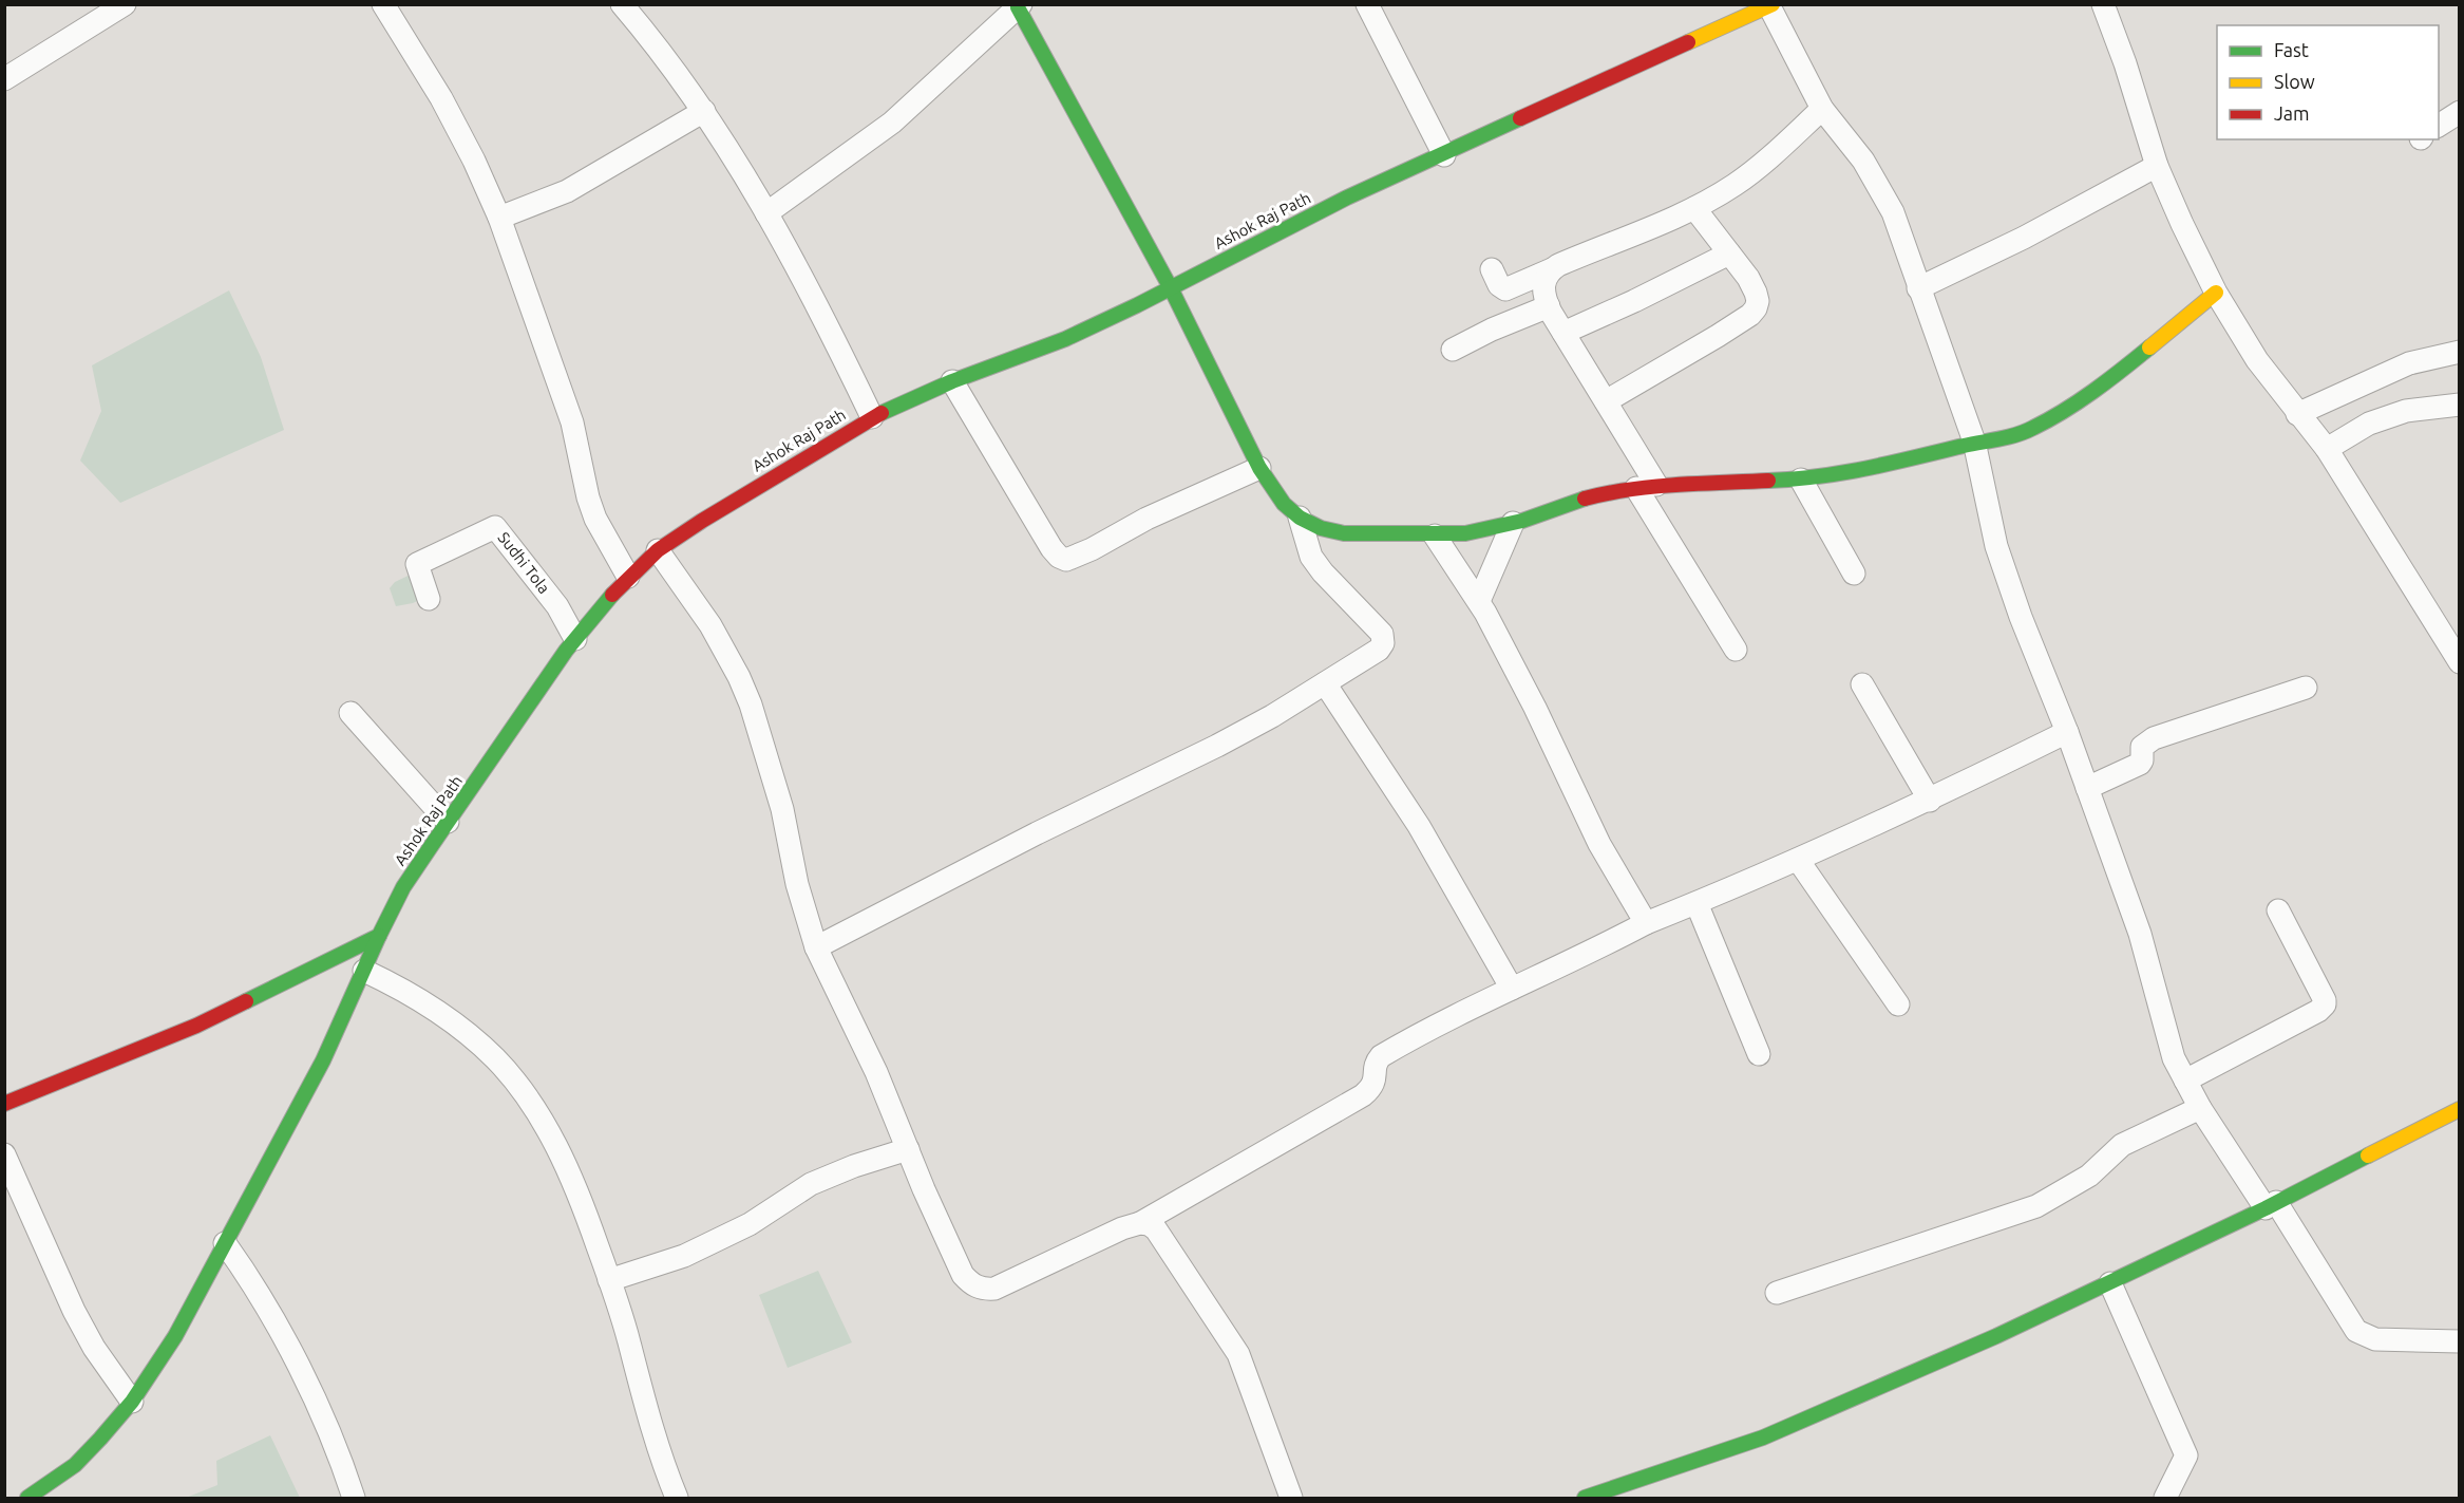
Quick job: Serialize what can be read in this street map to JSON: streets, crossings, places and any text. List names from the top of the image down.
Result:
{
  "streets": {
    "main road": ["Ashok Raj Path"],
    "street": ["Sudhi Tola"]
  },
  "crossings": [
    ["Ashok Raj Path", "Sudhi Tola"]
  ],
  "legend": ["Fast", "Slow", "Jam"]
}
